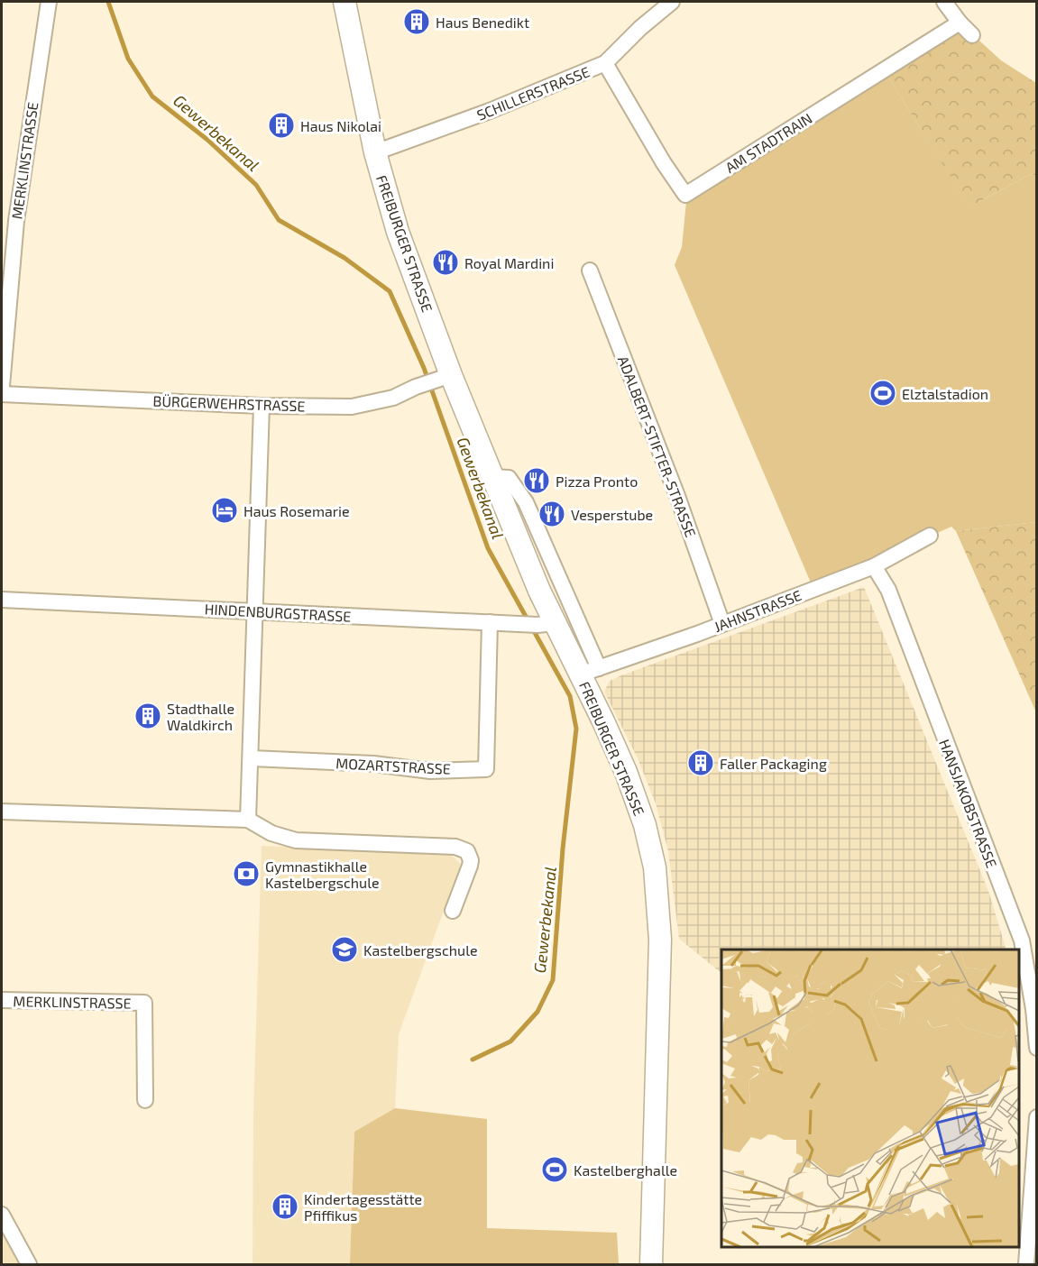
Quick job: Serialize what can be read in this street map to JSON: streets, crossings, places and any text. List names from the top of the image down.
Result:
{
  "streets": {
    "street": [
      "SCHILLERSTRASSE",
      "AM STADTRAIN",
      "MERKLINSTRASSE",
      "FREIBURGER STRASSE",
      "BÜRGERWEHRSTRASSE",
      "ADALBERT-STIFTER-STRASSE",
      "JAHNSTRASSE",
      "HINDENBURGSTRASSE",
      "MOZARTSTRASSE",
      "HANSJAKOBSTRASSE"
    ]
  },
  "crossings": [
    ["SCHILLERSTRASSE", "AM STADTRAIN"],
    ["SCHILLERSTRASSE", "FREIBURGER STRASSE"],
    ["FREIBURGER STRASSE", "BÜRGERWEHRSTRASSE"],
    ["FREIBURGER STRASSE", "JAHNSTRASSE"],
    ["FREIBURGER STRASSE", "HINDENBURGSTRASSE"],
    ["ADALBERT-STIFTER-STRASSE", "JAHNSTRASSE"],
    ["JAHNSTRASSE", "HANSJAKOBSTRASSE"],
    ["HINDENBURGSTRASSE", "MOZARTSTRASSE"]
  ],
  "water": ["Gewerbekanal"],
  "places": {
    "building": [
      "Haus Benedikt",
      "Haus Nikolai",
      "Stadthalle Waldkirch",
      "Faller Packaging",
      "Kindertagesstätte Pfiffikus"
    ],
    "restaurant": ["Royal Mardini", "Pizza Pronto", "Vesperstube"],
    "sports": ["Elztalstadion", "Kastelberghalle"],
    "hotel": ["Haus Rosemarie"],
    "bank": ["Gymnastikhalle Kastelbergschule"],
    "school or university": ["Kastelbergschule"]
  }
}
